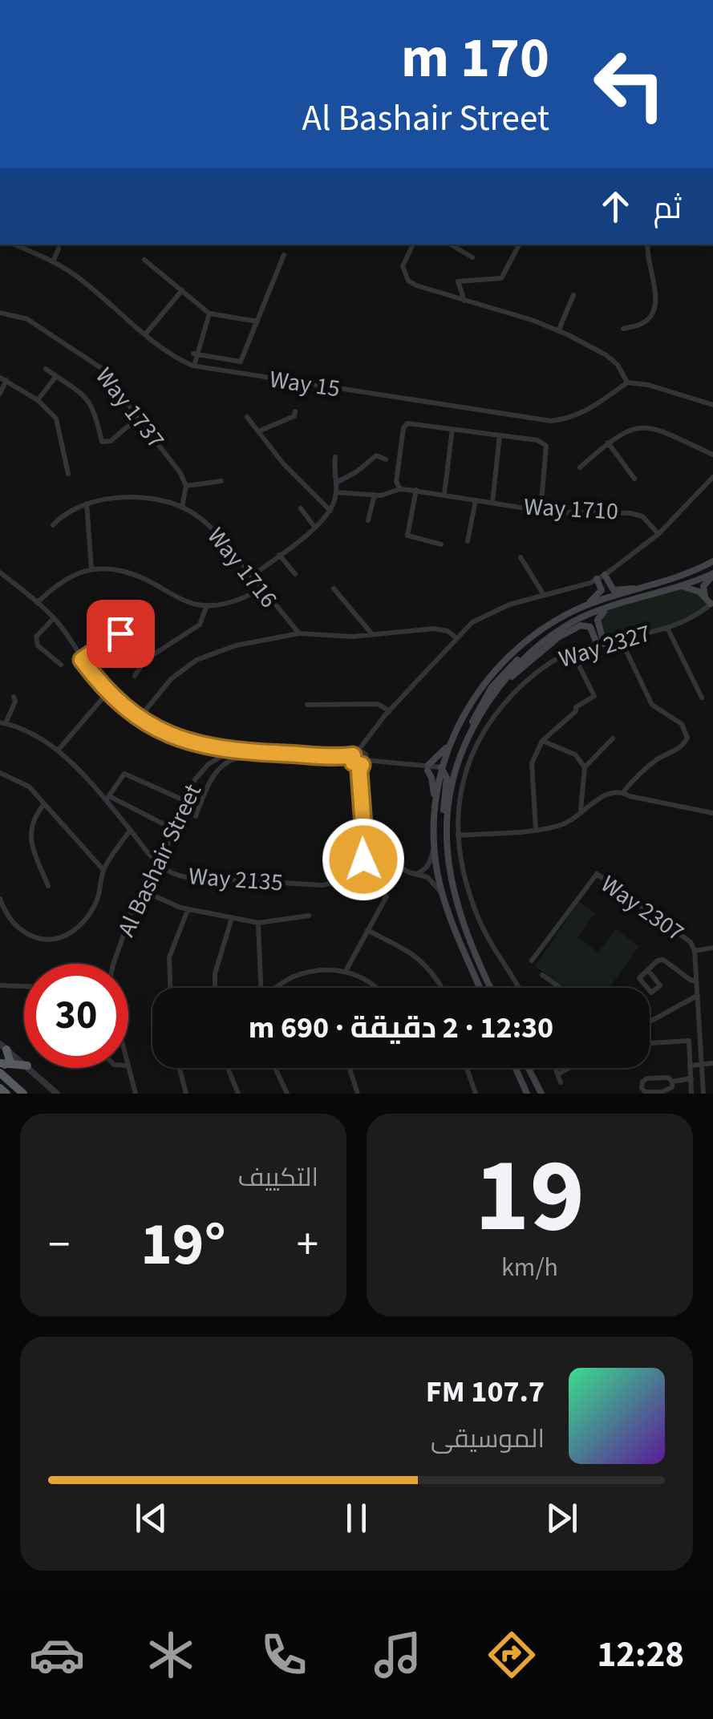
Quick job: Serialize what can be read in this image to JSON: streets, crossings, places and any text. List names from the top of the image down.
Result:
{
  "streets": {
    "street": [
      "Way 15",
      "Way 1737",
      "Way 1710",
      "Way 1716",
      "Way 2327",
      "Al Bashair Street",
      "Way 2135",
      "Way 2307"
    ]
  },
  "crossings": [
    ["Al Bashair Street", "Way 2135"]
  ],
  "page": {
    "turn": ["170 m", "Al Bashair Street"],
    "then": "ثم",
    "limit": "30",
    "trip": "12:30 · 2 دقيقة · 690 m",
    "tile": [
      ["19", "km/h"],
      "التكييف"
    ],
    "heat": ["−", "19°", "+"],
    "song": ["107.7 FM", "الموسيقى"],
    "tabs": "12:28"
  }
}
